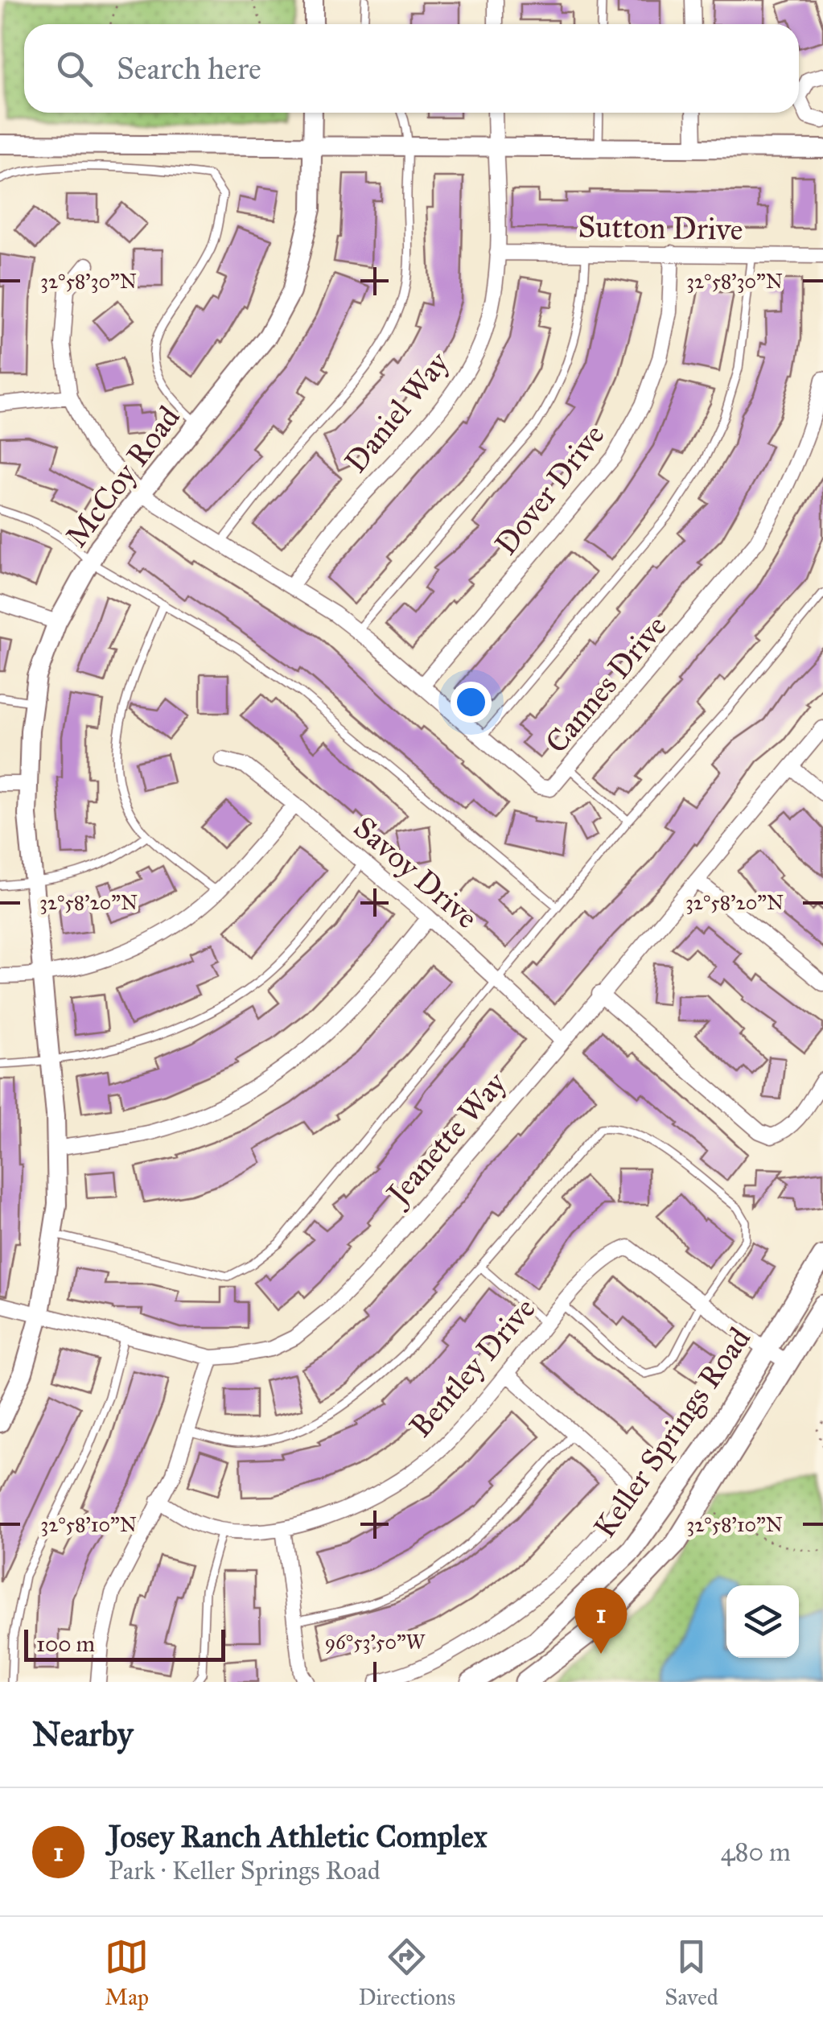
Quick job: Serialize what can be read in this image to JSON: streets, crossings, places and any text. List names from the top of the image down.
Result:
{
  "streets": {
    "main road": ["Keller Springs Road"],
    "street": [
      "Sutton Drive",
      "Daniel Way",
      "McCoy Road",
      "Dover Drive",
      "Cannes Drive",
      "Savoy Drive",
      "Jeanette Way",
      "Bentley Drive"
    ]
  },
  "crossings": [
    ["Sutton Drive", "Daniel Way"],
    ["Sutton Drive", "Dover Drive"],
    ["Daniel Way", "Cannes Drive"],
    ["McCoy Road", "Cannes Drive"],
    ["McCoy Road", "Jeanette Way"],
    ["Dover Drive", "Cannes Drive"],
    ["Savoy Drive", "Jeanette Way"],
    ["Bentley Drive", "Keller Springs Road"]
  ],
  "scale_bar": "100 m",
  "page": {
    "search": "Search here",
    "pins": "1",
    "scale": "100 m",
    "heading": "Nearby",
    "list": [
      {
        "mark": "1",
        "name": "Josey Ranch Athletic Complex",
        "note": "Park · Keller Springs Road",
        "value": "480 m"
      }
    ],
    "nav": ["Map", "Directions", "Saved"]
  },
  "coordinates": [
    "32°58'30\"N",
    "32°58'20\"N",
    "32°58'10\"N",
    "96°53'50\"W"
  ]
}
